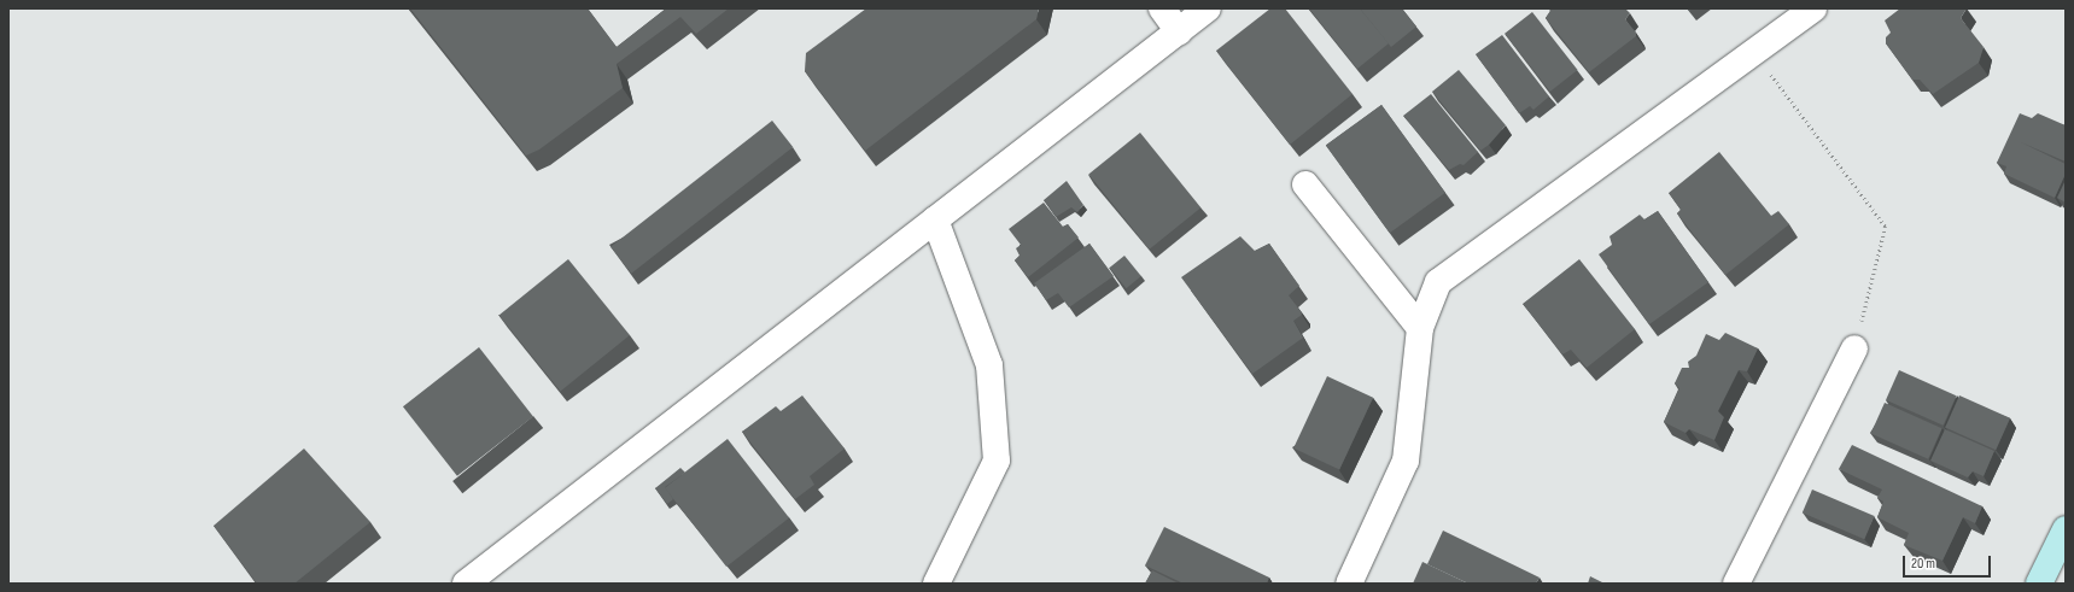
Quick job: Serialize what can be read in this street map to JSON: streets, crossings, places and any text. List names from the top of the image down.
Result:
{
  "scale_bar": "20 m"
}
